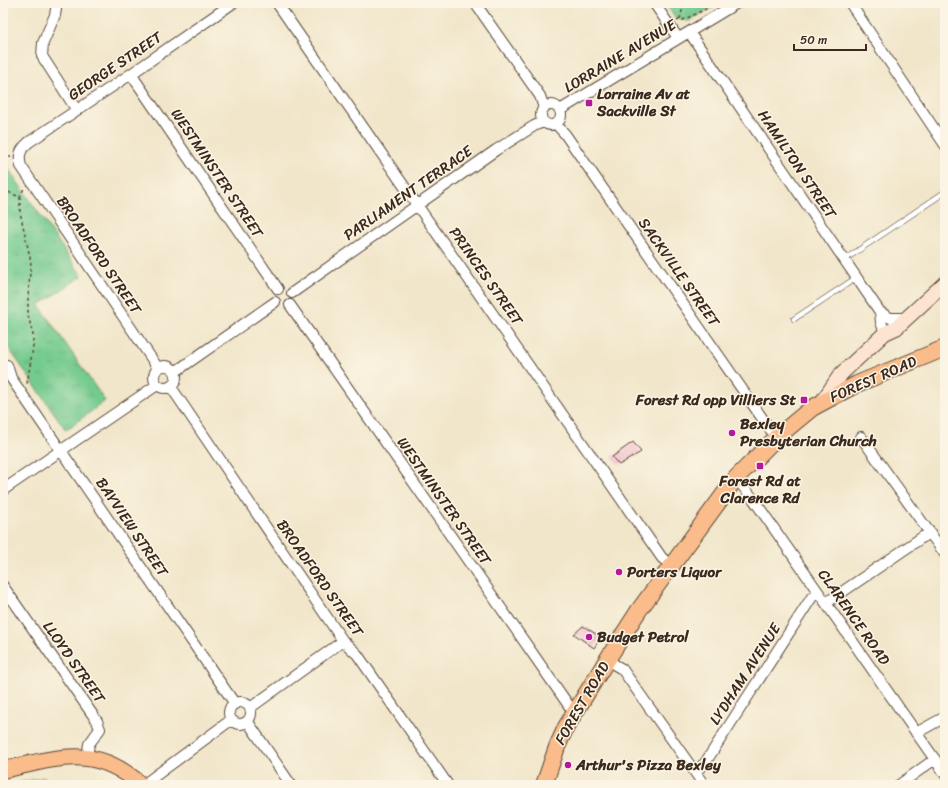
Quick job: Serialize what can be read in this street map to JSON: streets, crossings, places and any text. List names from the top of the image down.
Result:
{
  "streets": {
    "main road": ["FOREST ROAD"],
    "street": [
      "LORRAINE AVENUE",
      "GEORGE STREET",
      "HAMILTON STREET",
      "WESTMINSTER STREET",
      "PARLIAMENT TERRACE",
      "BROADFORD STREET",
      "SACKVILLE STREET",
      "PRINCES STREET",
      "BAYVIEW STREET",
      "CLARENCE ROAD",
      "LLOYD STREET",
      "LYDHAM AVENUE"
    ]
  },
  "crossings": [
    ["LORRAINE AVENUE", "HAMILTON STREET"],
    ["LORRAINE AVENUE", "PARLIAMENT TERRACE"],
    ["LORRAINE AVENUE", "SACKVILLE STREET"],
    ["GEORGE STREET", "WESTMINSTER STREET"],
    ["GEORGE STREET", "BROADFORD STREET"],
    ["WESTMINSTER STREET", "PARLIAMENT TERRACE"],
    ["WESTMINSTER STREET", "FOREST ROAD"],
    ["PARLIAMENT TERRACE", "SACKVILLE STREET"],
    ["PARLIAMENT TERRACE", "PRINCES STREET"],
    ["SACKVILLE STREET", "FOREST ROAD"],
    ["PRINCES STREET", "FOREST ROAD"],
    ["FOREST ROAD", "CLARENCE ROAD"],
    ["CLARENCE ROAD", "LYDHAM AVENUE"]
  ],
  "places": {
    "transit": ["Lorraine Av at Sackville St", "Forest Rd opp Villiers St", "Forest Rd at Clarence Rd"],
    "other": [
      "Bexley Presbyterian Church",
      "Porters Liquor",
      "Budget Petrol",
      "Arthur's Pizza Bexley"
    ]
  },
  "scale_bar": "50 m"
}
